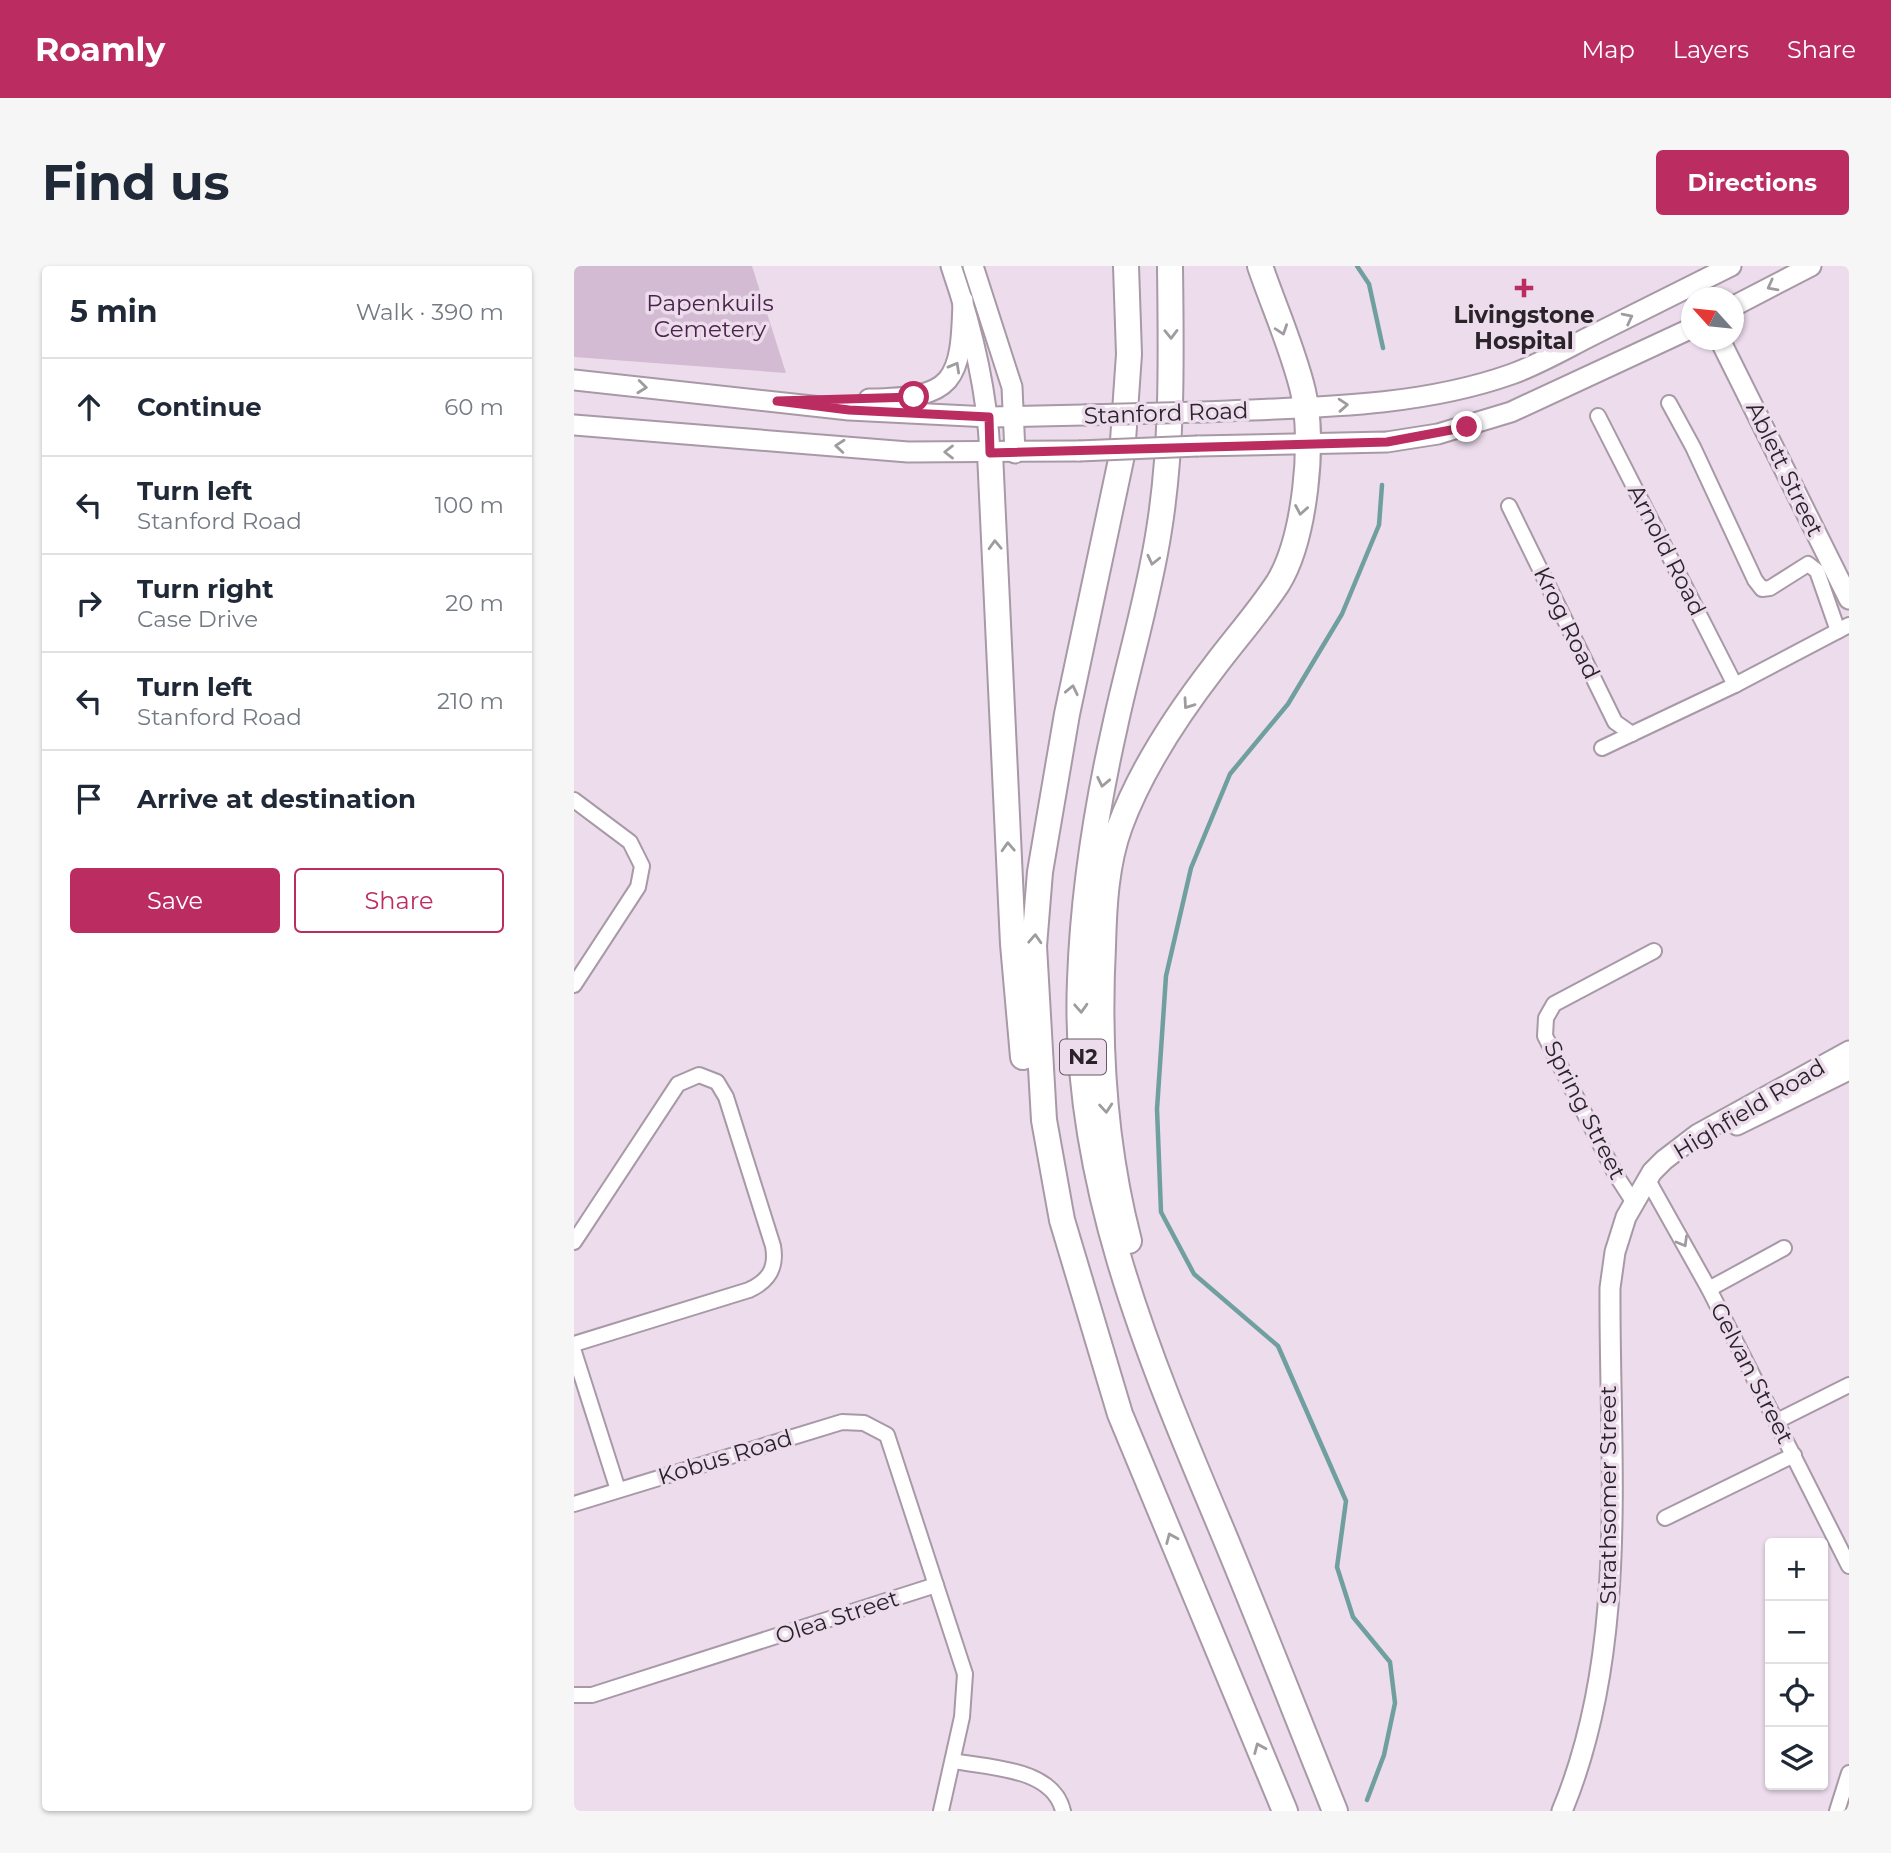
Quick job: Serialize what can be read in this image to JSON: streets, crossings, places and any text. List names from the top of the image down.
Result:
{
  "streets": {
    "highway": ["N2"],
    "main road": [
      "Stanford Road",
      "Ablett Street",
      "Highfield Road",
      "Strathsomer Street"
    ],
    "street": [
      "Arnold Road",
      "Krog Road",
      "Spring Street",
      "Gelvan Street",
      "Kobus Road",
      "Olea Street"
    ]
  },
  "crossings": [
    ["Highfield Road", "Gelvan Street"],
    ["Highfield Road", "Strathsomer Street"],
    ["Spring Street", "Strathsomer Street"],
    ["Gelvan Street", "Strathsomer Street"],
    ["Kobus Road", "Olea Street"]
  ],
  "parks": ["Papenkuils Cemetery"],
  "places": {
    "health": ["Livingstone Hospital"]
  },
  "north": "top left",
  "page": {
    "header": "Roamly",
    "nav": ["Map", "Layers", "Share"],
    "buttons": [
      "Directions",
      ["Save", "Share"]
    ],
    "title": "Find us",
    "heading": ["5 min", "Walk · 390 m"],
    "list": [
      ["Continue", "60 m"],
      ["Turn left", "Stanford Road", "100 m"],
      ["Turn right", "Case Drive", "20 m"],
      ["Turn left", "Stanford Road", "210 m"],
      "Arrive at destination"
    ],
    "map_buttons": ["+", "−"]
  }
}
